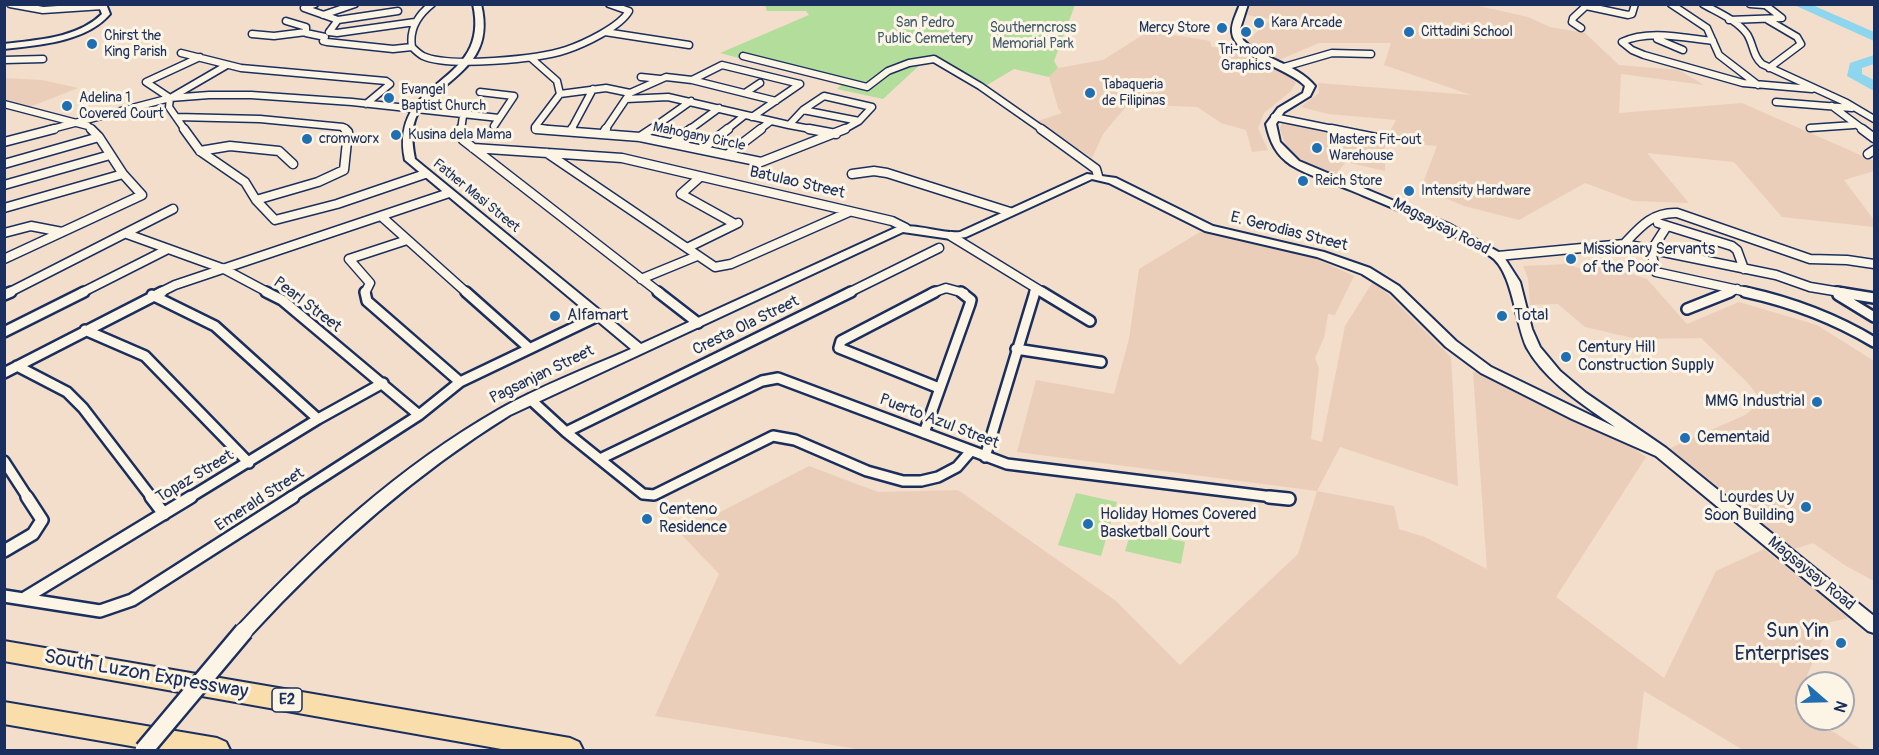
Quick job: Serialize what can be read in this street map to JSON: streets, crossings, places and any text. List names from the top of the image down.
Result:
{
  "streets": {
    "highway": ["South Luzon Expressway", "E2"],
    "street": [
      "Mahogany Circle",
      "Batulao Street",
      "Father Masi Street",
      "Magsaysay Road",
      "E. Gerodias Street",
      "Pearl Street",
      "Cresta Ola Street",
      "Pagsanjan Street",
      "Puerto Azul Street",
      "Topaz Street",
      "Emerald Street"
    ]
  },
  "crossings": [
    ["Batulao Street", "Pagsanjan Street"],
    ["Father Masi Street", "Pagsanjan Street"],
    ["Father Masi Street", "Emerald Street"],
    ["Magsaysay Road", "E. Gerodias Street"],
    ["Pearl Street", "Topaz Street"],
    ["Pearl Street", "Emerald Street"],
    ["Topaz Street", "Emerald Street"]
  ],
  "parks": ["San Pedro Public Cemetery", "Southerncross Memorial Park"],
  "places": [
    "Kara Arcade",
    "Mercy Store",
    "Tri-moon Graphics",
    "Cittadini School",
    "Chirst the King Parish",
    "Tabaqueria de Filipinas",
    "Evangel Baptist Church",
    "Adelina 1 Covered Court",
    "Kusina dela Mama",
    "cromworx",
    "Masters Fit-out Warehouse",
    "Reich Store",
    "Intensity Hardware",
    "Missionary Servants of the Poor",
    "Alfamart",
    "Total",
    "Century Hill Construction Supply",
    "MMG Industrial",
    "Cementaid",
    "Lourdes Uy Soon Building",
    "Centeno Residence",
    "Holiday Homes Covered Basketball Court",
    "Sun Yin Enterprises"
  ],
  "north": "right"
}
